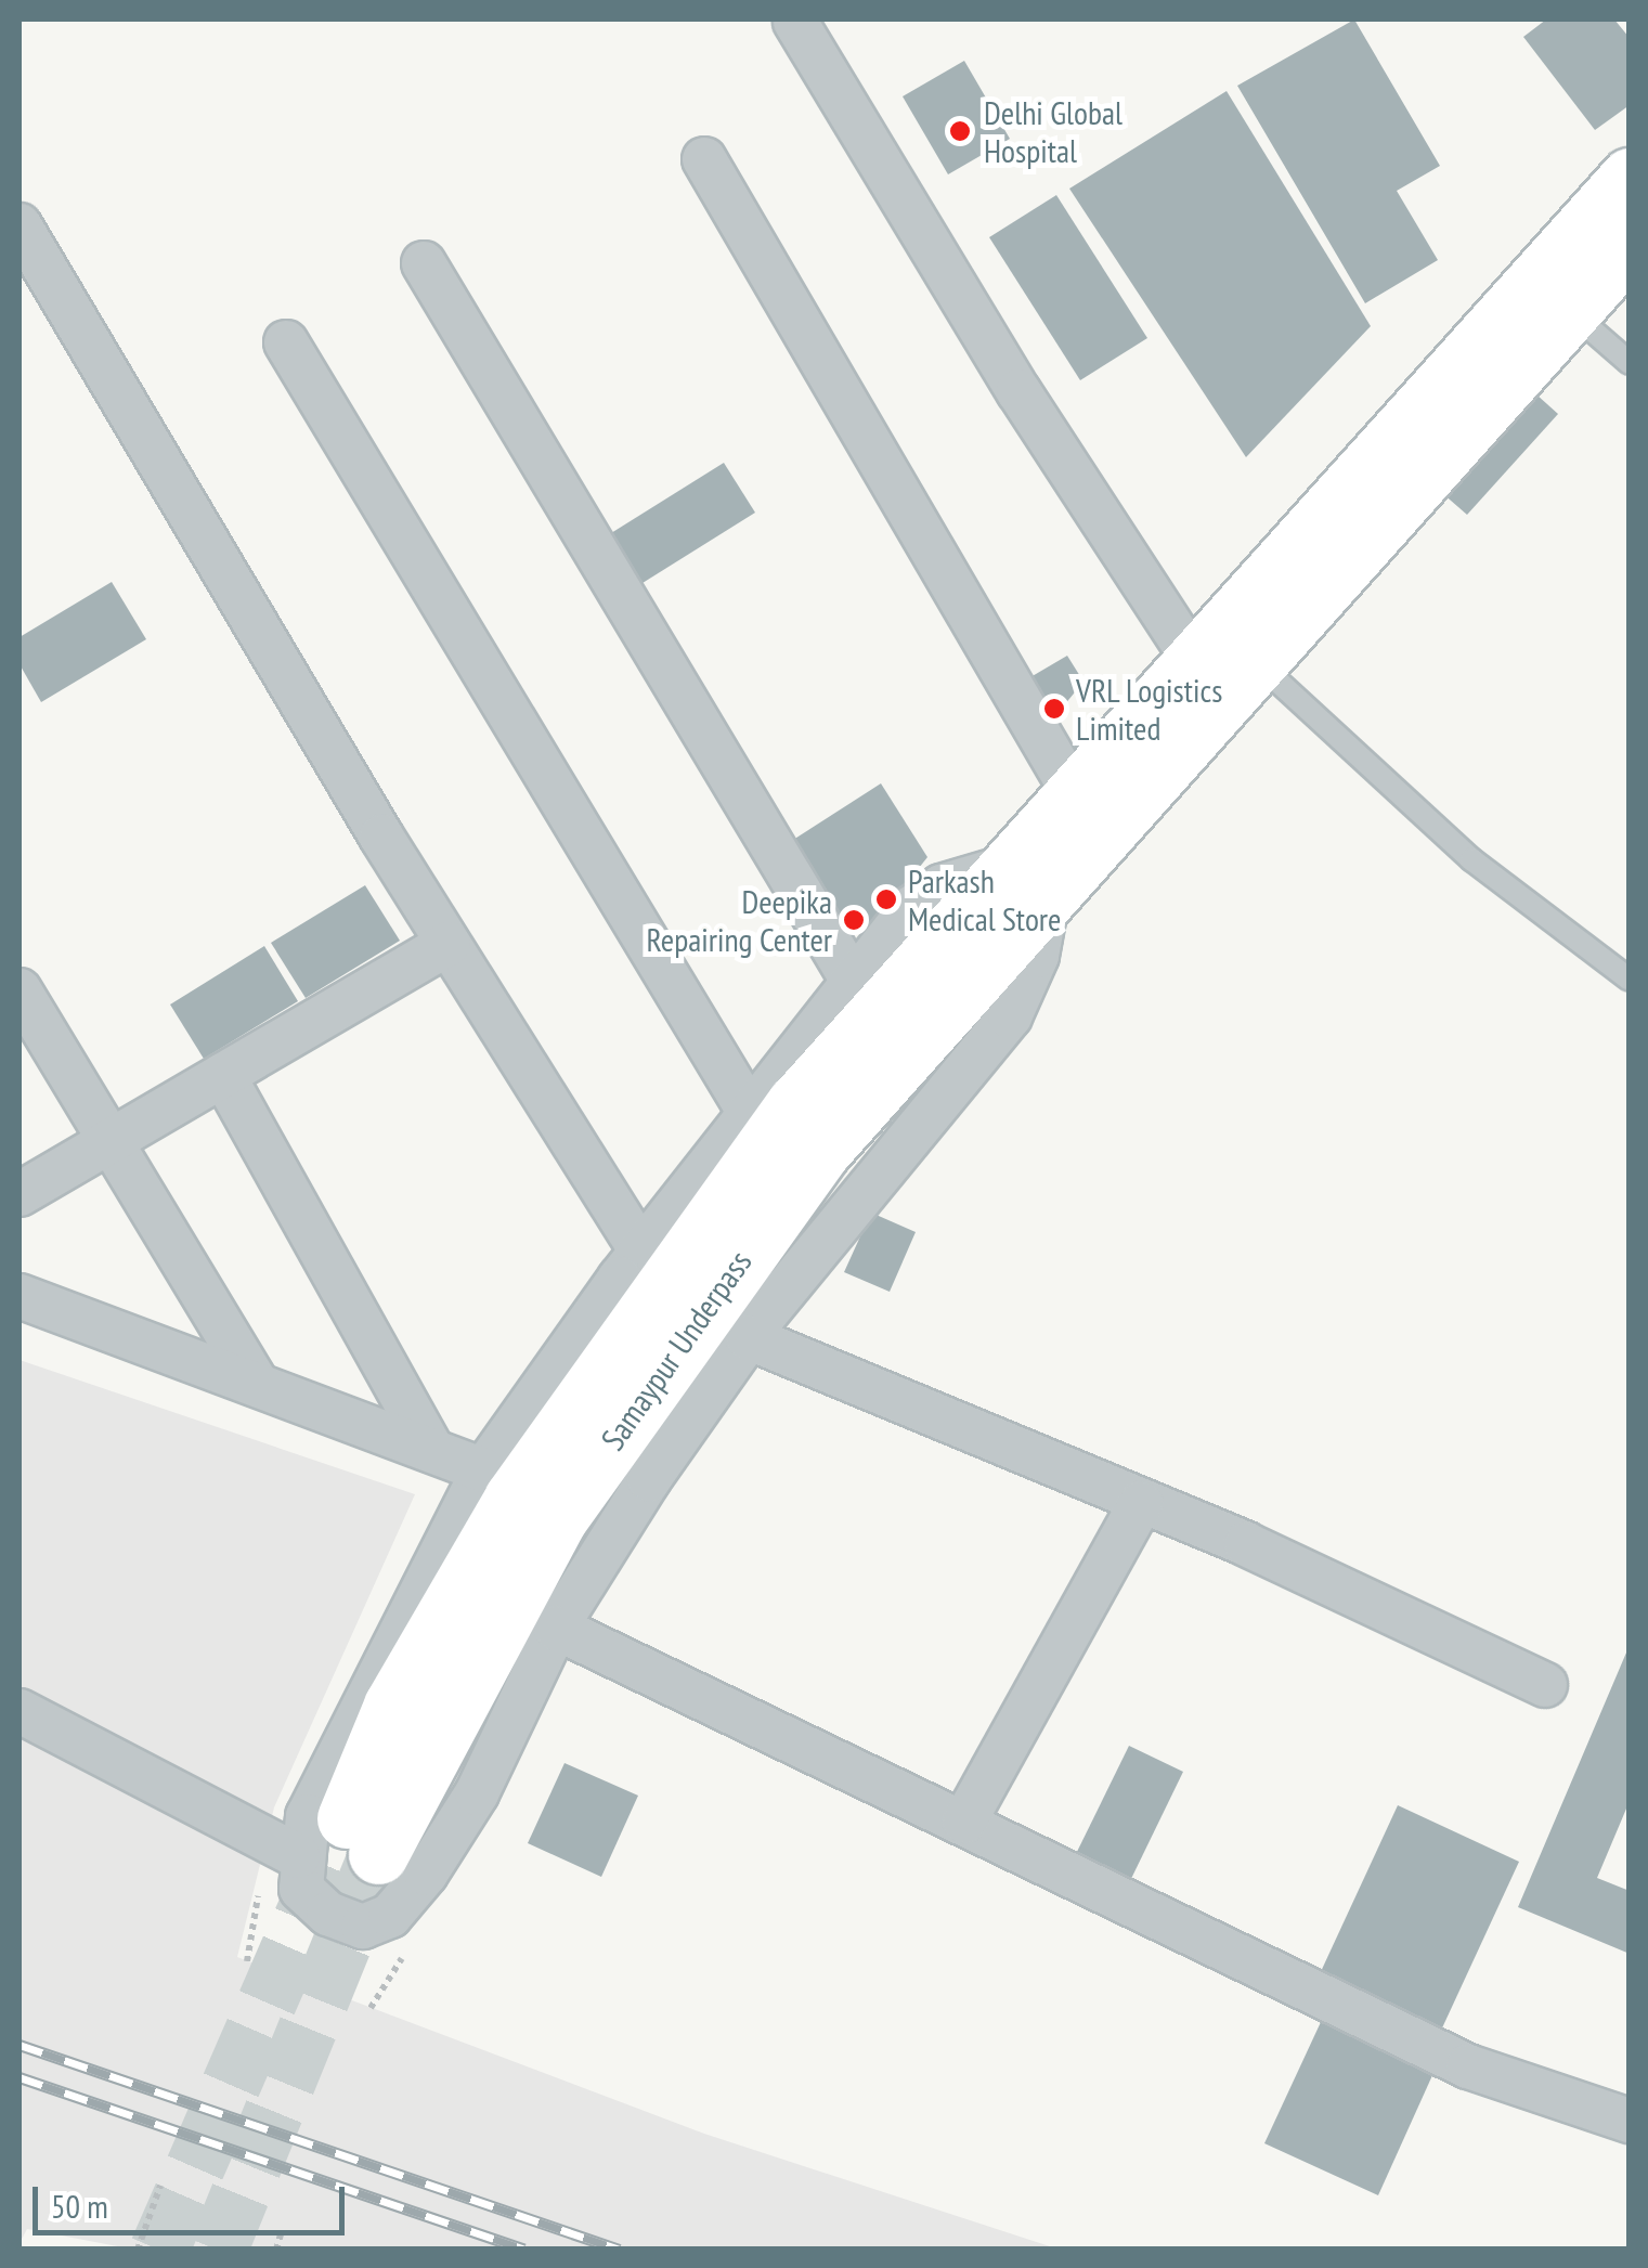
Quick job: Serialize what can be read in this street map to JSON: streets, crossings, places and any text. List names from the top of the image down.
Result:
{
  "streets": {
    "main road": ["Samaypur Underpass"]
  },
  "places": [
    "Delhi Global Hospital",
    "VRL Logistics Limited",
    "Parkash Medical Store",
    "Deepika Repairing Center"
  ],
  "scale_bar": "50 m"
}
